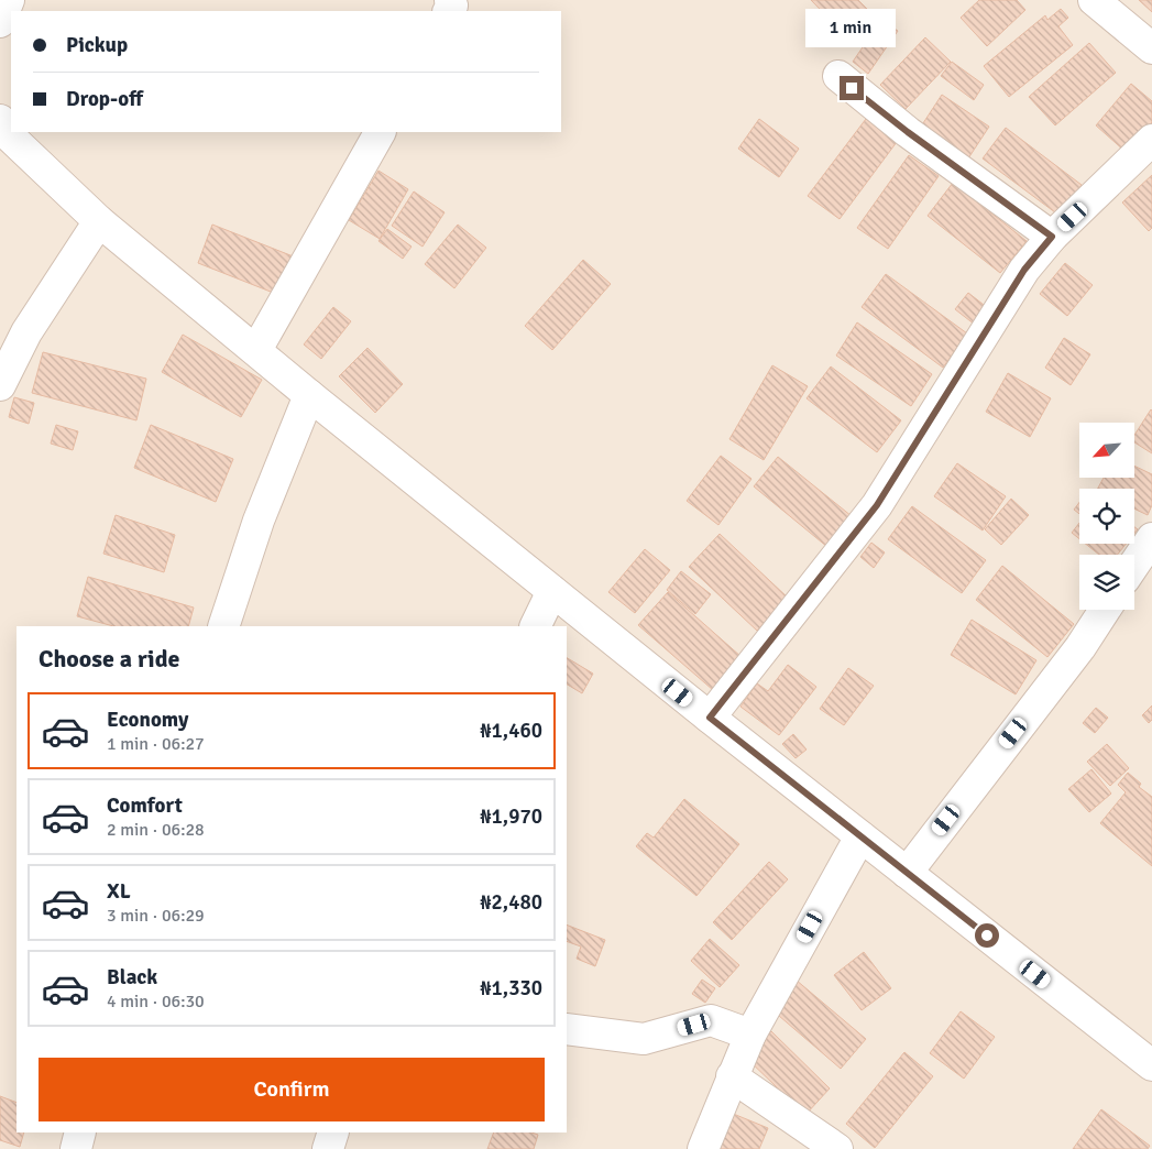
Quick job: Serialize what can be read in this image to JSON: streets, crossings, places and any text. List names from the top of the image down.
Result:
{
  "north": "bottom left",
  "page": {
    "bubble": "1 min",
    "banner": ["Pickup", "Drop-off"],
    "heading": "Choose a ride",
    "list": [
      {
        "name": "Economy",
        "note": "1 min · 06:27",
        "value": "₦1,460"
      },
      {
        "name": "Comfort",
        "note": "2 min · 06:28",
        "value": "₦1,970"
      },
      {
        "name": "XL",
        "note": "3 min · 06:29",
        "value": "₦2,480"
      },
      {
        "name": "Black",
        "note": "4 min · 06:30",
        "value": "₦1,330"
      }
    ],
    "buttons": "Confirm"
  }
}
